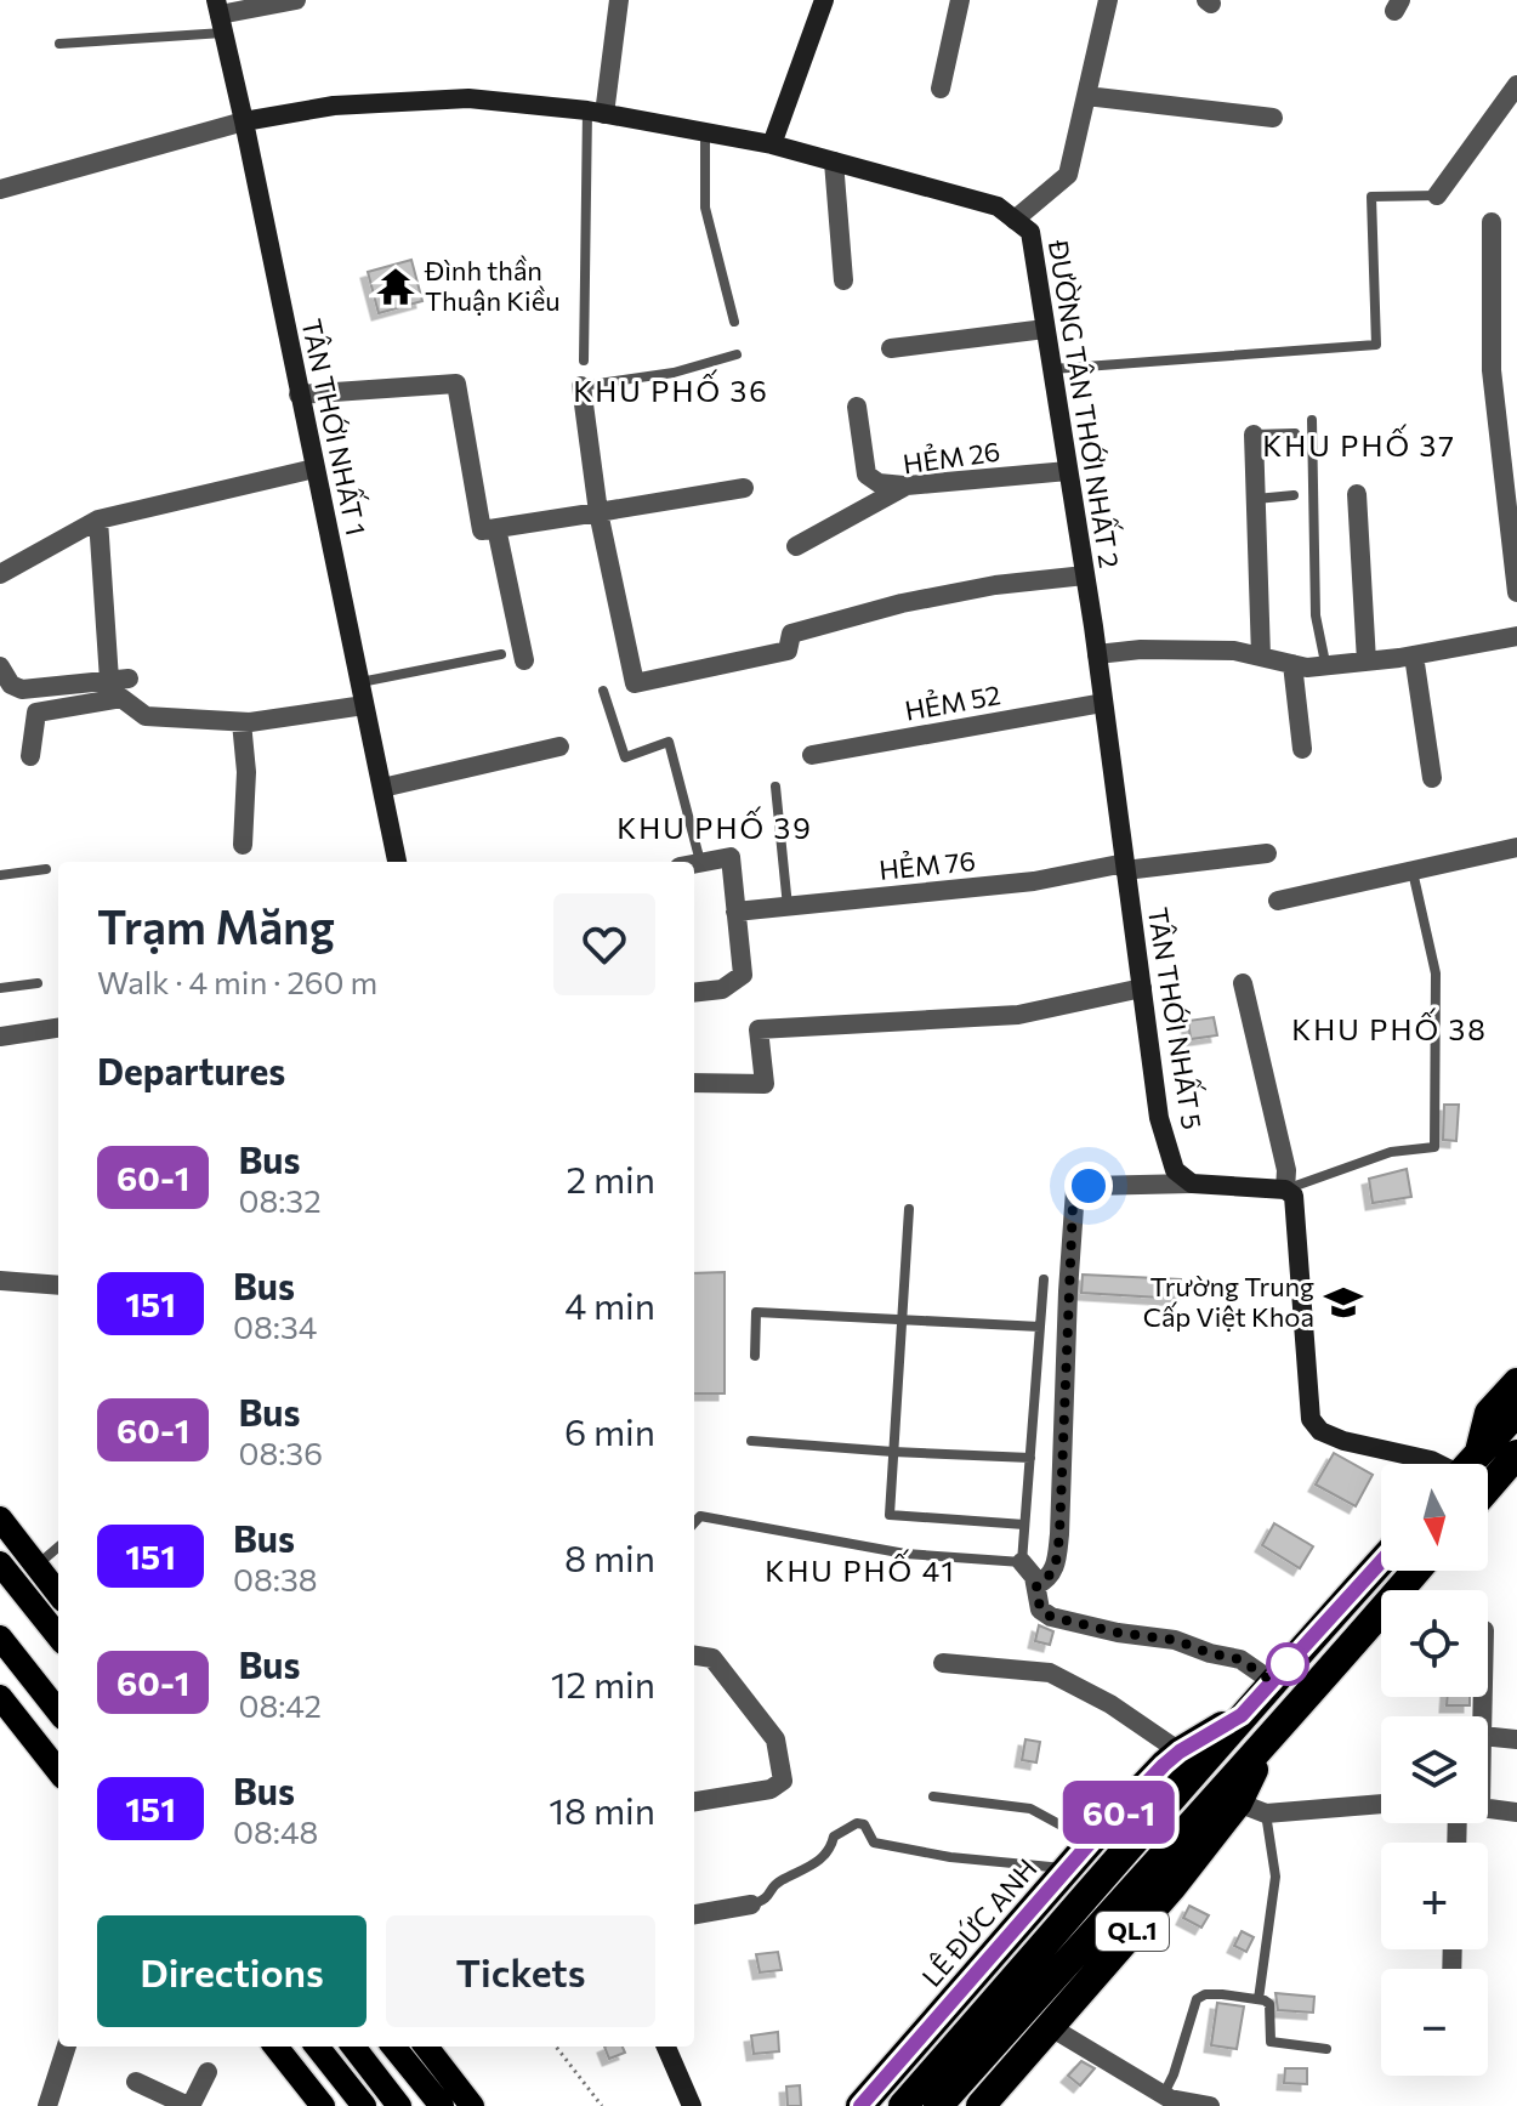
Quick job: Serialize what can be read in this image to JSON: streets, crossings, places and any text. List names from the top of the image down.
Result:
{
  "streets": {
    "highway": ["LÊ ĐỨC ANH", "QL.1"],
    "street": [
      "ĐƯỜNG TÂN THỚI NHẤT 2",
      "TÂN THỚI NHẤT 1",
      "HẺM 26",
      "HẺM 52",
      "HẺM 76",
      "TÂN THỚI NHẤT 5"
    ]
  },
  "crossings": [
    ["ĐƯỜNG TÂN THỚI NHẤT 2", "TÂN THỚI NHẤT 1"],
    ["ĐƯỜNG TÂN THỚI NHẤT 2", "HẺM 26"],
    ["ĐƯỜNG TÂN THỚI NHẤT 2", "TÂN THỚI NHẤT 5"],
    ["HẺM 52", "TÂN THỚI NHẤT 5"],
    ["HẺM 76", "TÂN THỚI NHẤT 5"],
    ["LÊ ĐỨC ANH", "QL.1"]
  ],
  "districts": [
    "KHU PHỐ 36",
    "KHU PHỐ 37",
    "KHU PHỐ 39",
    "KHU PHỐ 38",
    "KHU PHỐ 41"
  ],
  "places": {
    "temple": ["Đình thần Thuận Kiều"],
    "school or university": ["Trường Trung Cấp Việt Khoa"]
  },
  "lines": ["bus line 60-1"],
  "north": "bottom",
  "page": {
    "on_map": "60-1",
    "heading": [
      ["Trạm Măng", "Walk · 4 min · 260 m"],
      "Departures"
    ],
    "list": [
      {
        "mark": "60-1",
        "name": "Bus",
        "note": "08:32",
        "value": "2 min"
      },
      {
        "mark": "151",
        "name": "Bus",
        "note": "08:34",
        "value": "4 min"
      },
      {
        "mark": "60-1",
        "name": "Bus",
        "note": "08:36",
        "value": "6 min"
      },
      {
        "mark": "151",
        "name": "Bus",
        "note": "08:38",
        "value": "8 min"
      },
      {
        "mark": "60-1",
        "name": "Bus",
        "note": "08:42",
        "value": "12 min"
      },
      {
        "mark": "151",
        "name": "Bus",
        "note": "08:48",
        "value": "18 min"
      }
    ],
    "map_buttons": ["+", "−"],
    "buttons": ["Directions", "Tickets"]
  }
}
